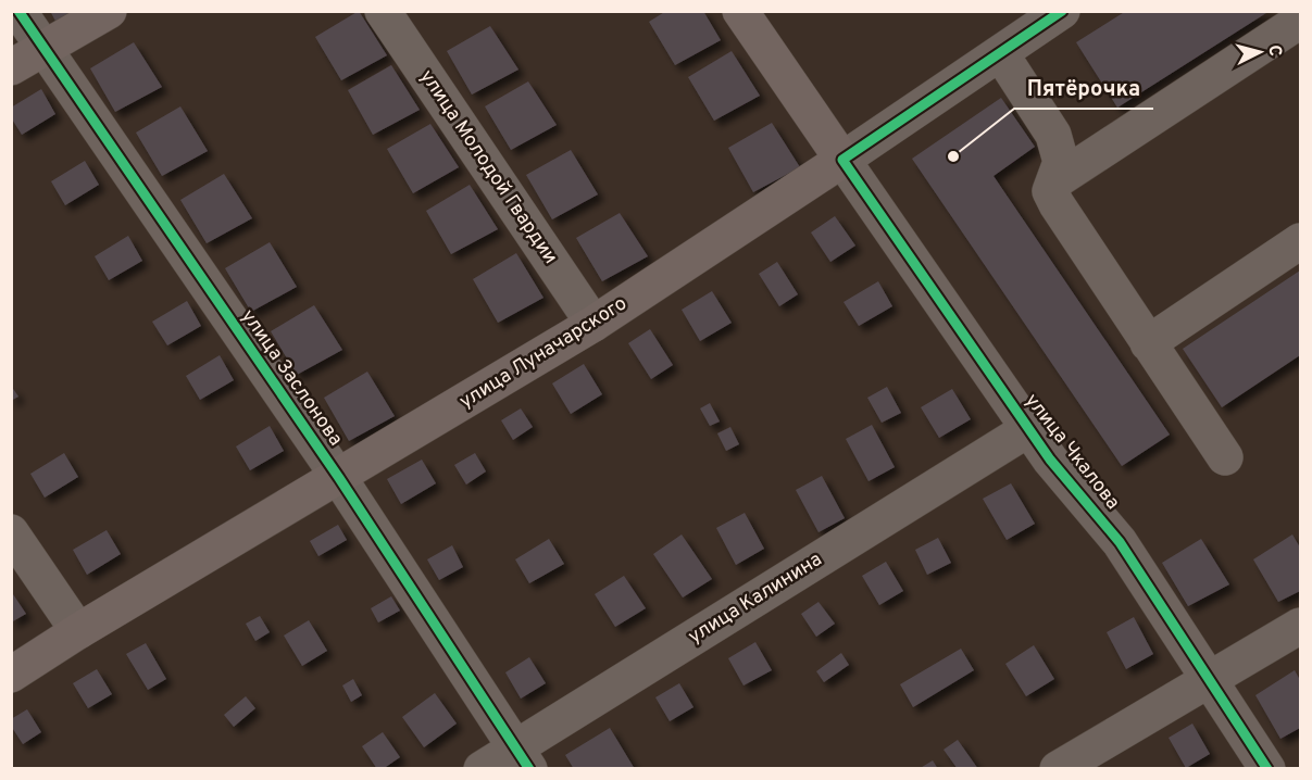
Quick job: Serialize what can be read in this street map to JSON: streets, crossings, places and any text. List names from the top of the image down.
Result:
{
  "streets": {
    "main road": ["улица Луначарского", "улица Чкалова"],
    "street": ["улица Молодой Гвардии", "улица Заслонова", "улица Калинина"]
  },
  "crossings": [
    ["улица Молодой Гвардии", "улица Луначарского"],
    ["улица Луначарского", "улица Заслонова"],
    ["улица Луначарского", "улица Чкалова"],
    ["улица Заслонова", "улица Калинина"],
    ["улица Чкалова", "улица Калинина"]
  ],
  "places": ["Пятёрочка"],
  "north": "right"
}
